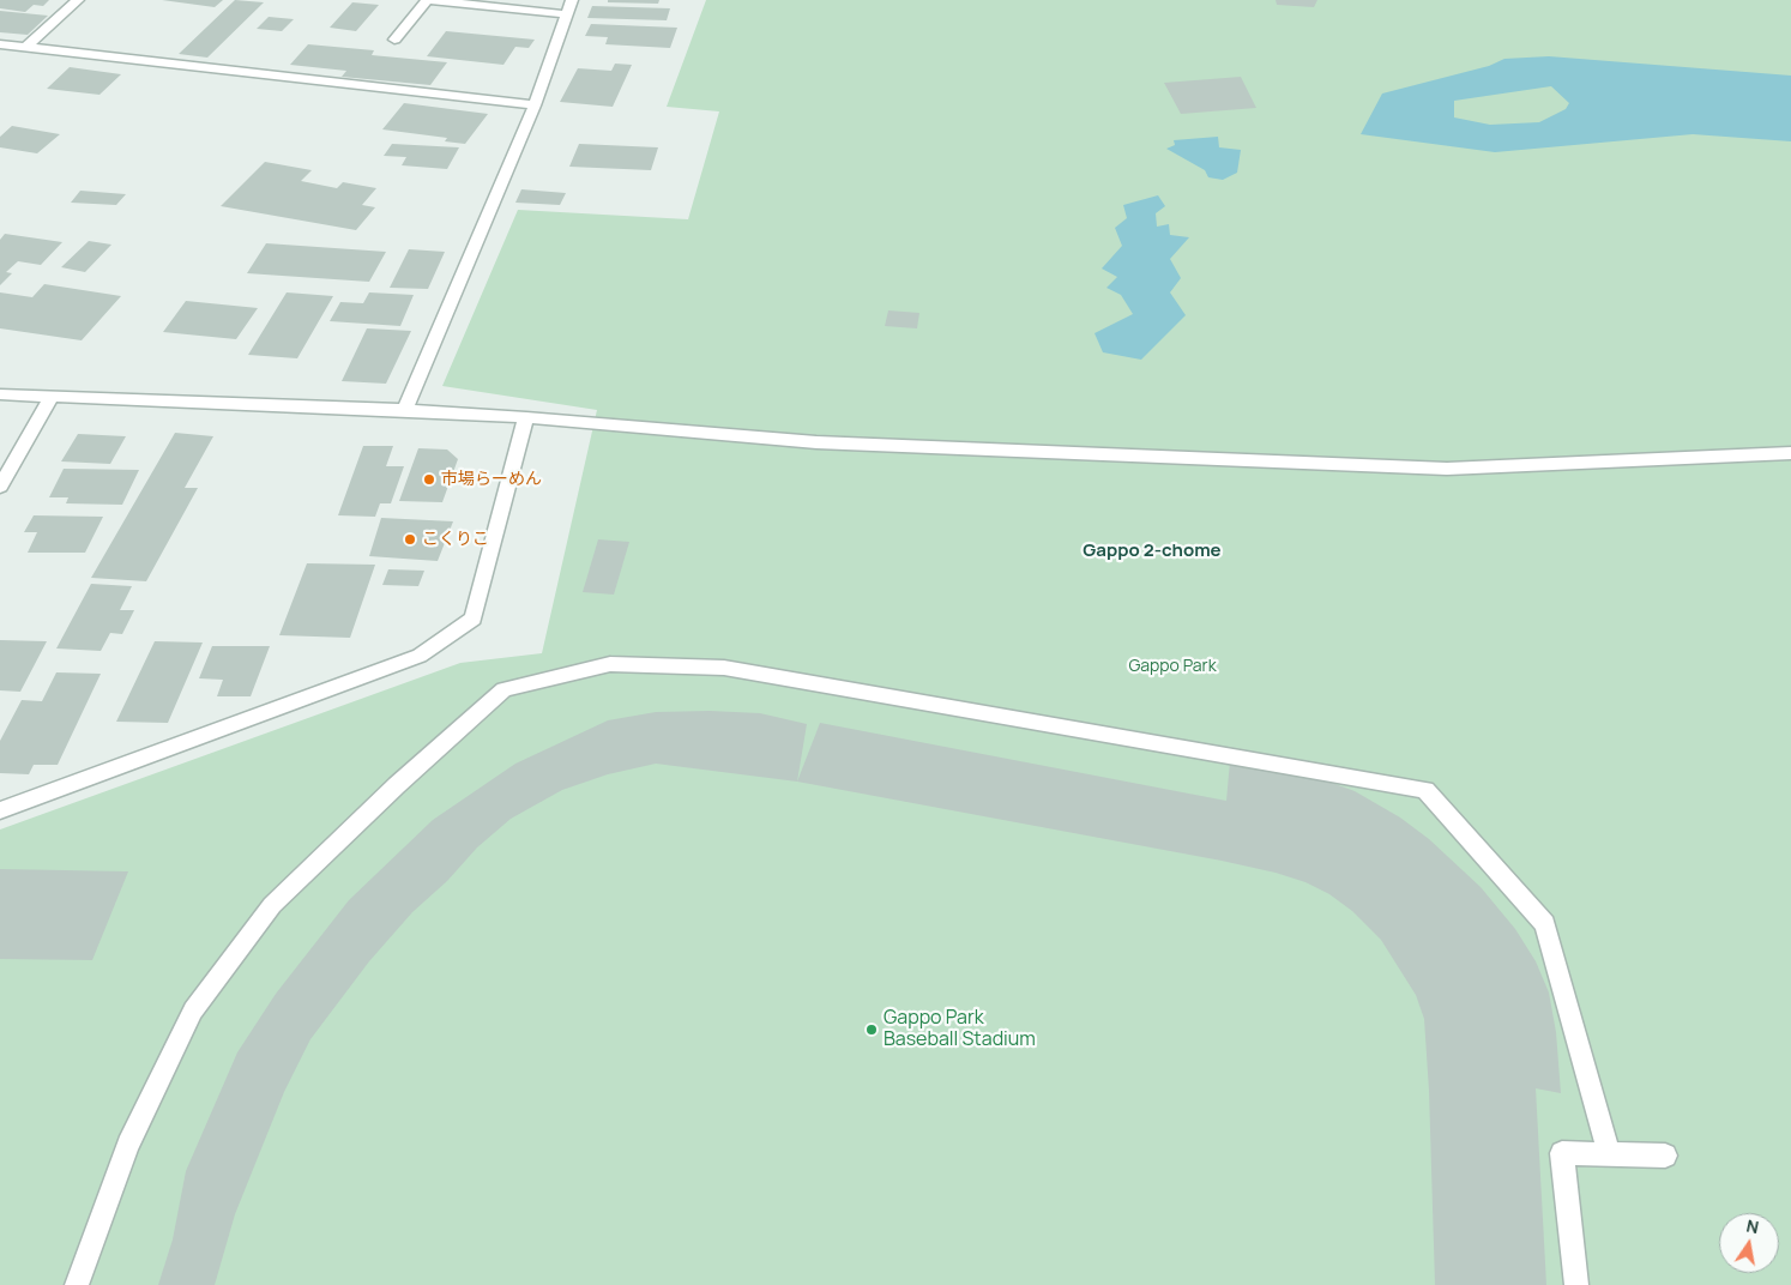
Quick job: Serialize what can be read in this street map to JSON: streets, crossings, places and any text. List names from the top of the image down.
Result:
{
  "districts": ["Gappo 2-chome"],
  "parks": ["Gappo Park"],
  "places": ["市場らーめん", "こくりこ", "Gappo Park Baseball Stadium"],
  "north": "top"
}
